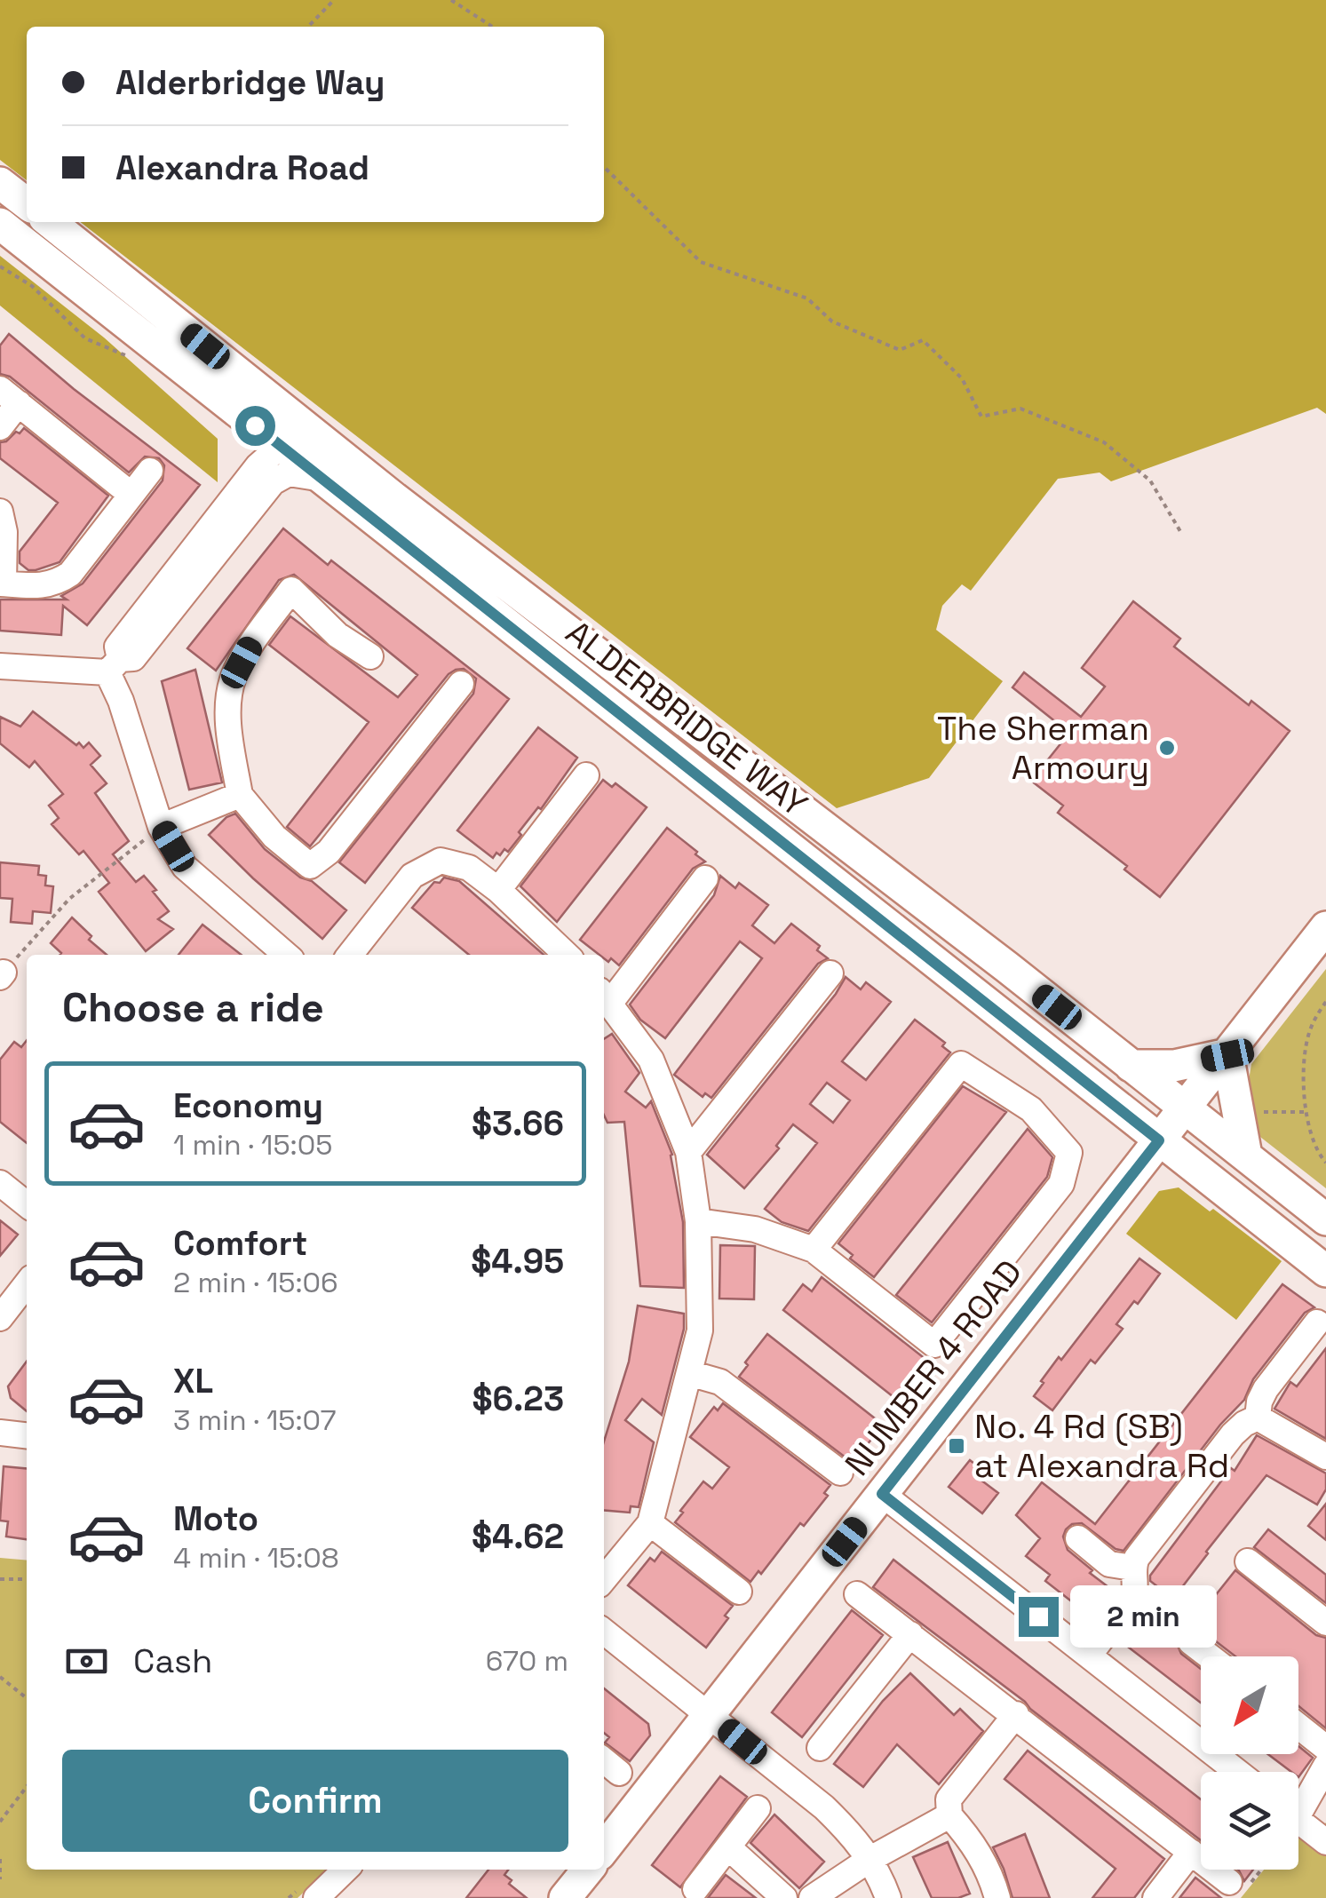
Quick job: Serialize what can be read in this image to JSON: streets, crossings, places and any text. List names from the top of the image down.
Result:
{
  "streets": {
    "main road": ["ALDERBRIDGE WAY", "NUMBER 4 ROAD"]
  },
  "crossings": [
    ["ALDERBRIDGE WAY", "NUMBER 4 ROAD"]
  ],
  "places": {
    "other": ["The Sherman Armoury"],
    "transit": ["No. 4 Rd (SB) at Alexandra Rd"]
  },
  "north": "bottom left",
  "page": {
    "banner": ["Alderbridge Way", "Alexandra Road"],
    "heading": "Choose a ride",
    "list": [
      {
        "name": "Economy",
        "note": "1 min · 15:05",
        "value": "$3.66"
      },
      {
        "name": "Comfort",
        "note": "2 min · 15:06",
        "value": "$4.95"
      },
      {
        "name": "XL",
        "note": "3 min · 15:07",
        "value": "$6.23"
      },
      {
        "name": "Moto",
        "note": "4 min · 15:08",
        "value": "$4.62"
      }
    ],
    "bubble": "2 min",
    "pay": ["Cash", "670 m"],
    "buttons": "Confirm"
  }
}
